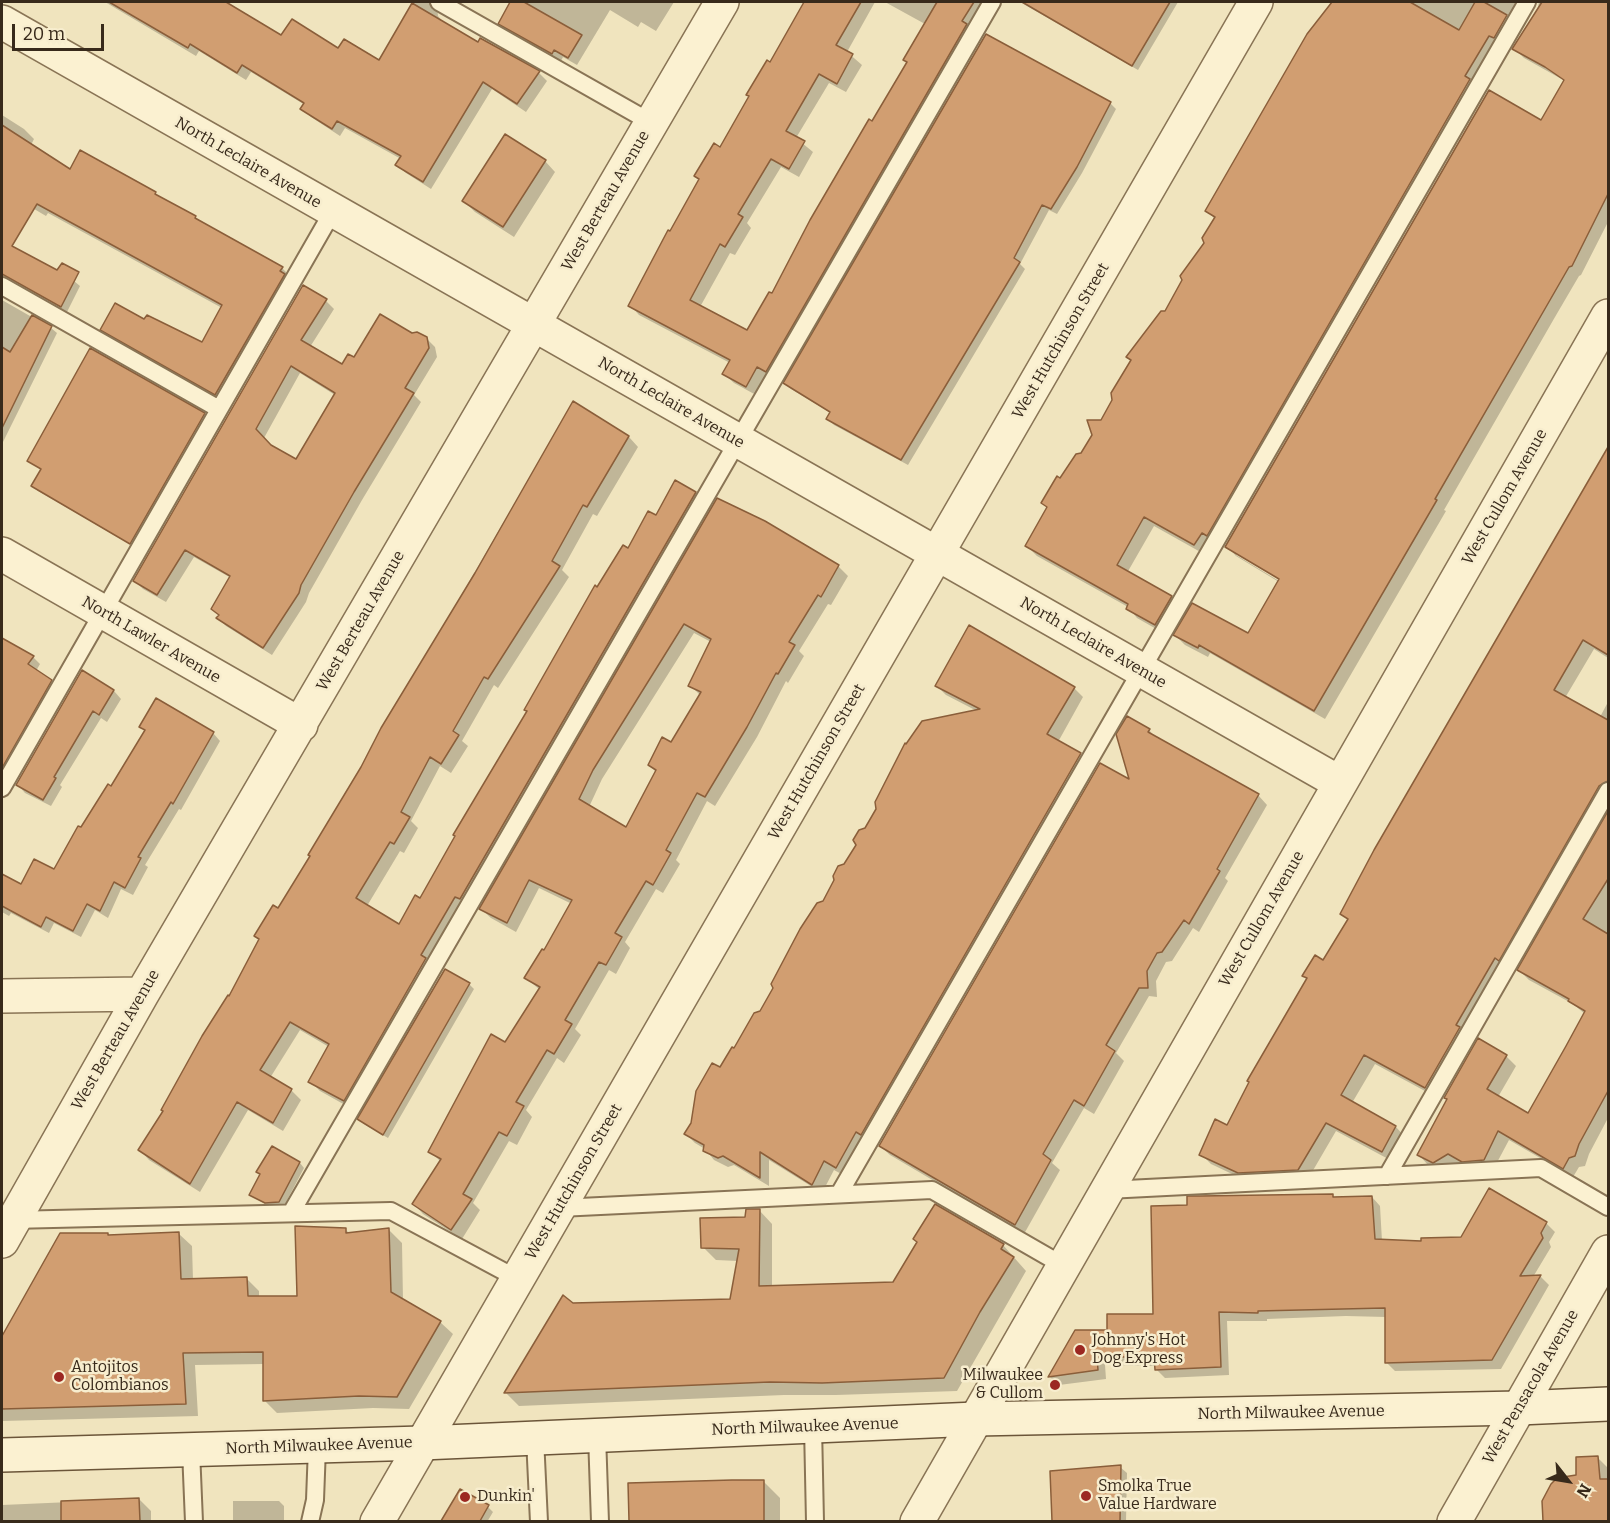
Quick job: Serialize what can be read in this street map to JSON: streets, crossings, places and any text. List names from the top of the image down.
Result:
{
  "streets": {
    "street": [
      "North Leclaire Avenue",
      "West Berteau Avenue",
      "West Hutchinson Street",
      "West Cullom Avenue",
      "North Lawler Avenue",
      "West Pensacola Avenue",
      "North Milwaukee Avenue"
    ]
  },
  "crossings": [
    ["North Leclaire Avenue", "West Berteau Avenue"],
    ["North Leclaire Avenue", "West Hutchinson Street"],
    ["North Leclaire Avenue", "West Cullom Avenue"],
    ["West Berteau Avenue", "North Lawler Avenue"],
    ["West Hutchinson Street", "North Milwaukee Avenue"],
    ["West Cullom Avenue", "North Milwaukee Avenue"],
    ["West Pensacola Avenue", "North Milwaukee Avenue"]
  ],
  "places": [
    "Johnny's Hot Dog Express",
    "Antojitos Colombianos",
    "Milwaukee & Cullom",
    "Smolka True Value Hardware",
    "Dunkin'"
  ],
  "scale_bar": "20 m",
  "north": "bottom right"
}
